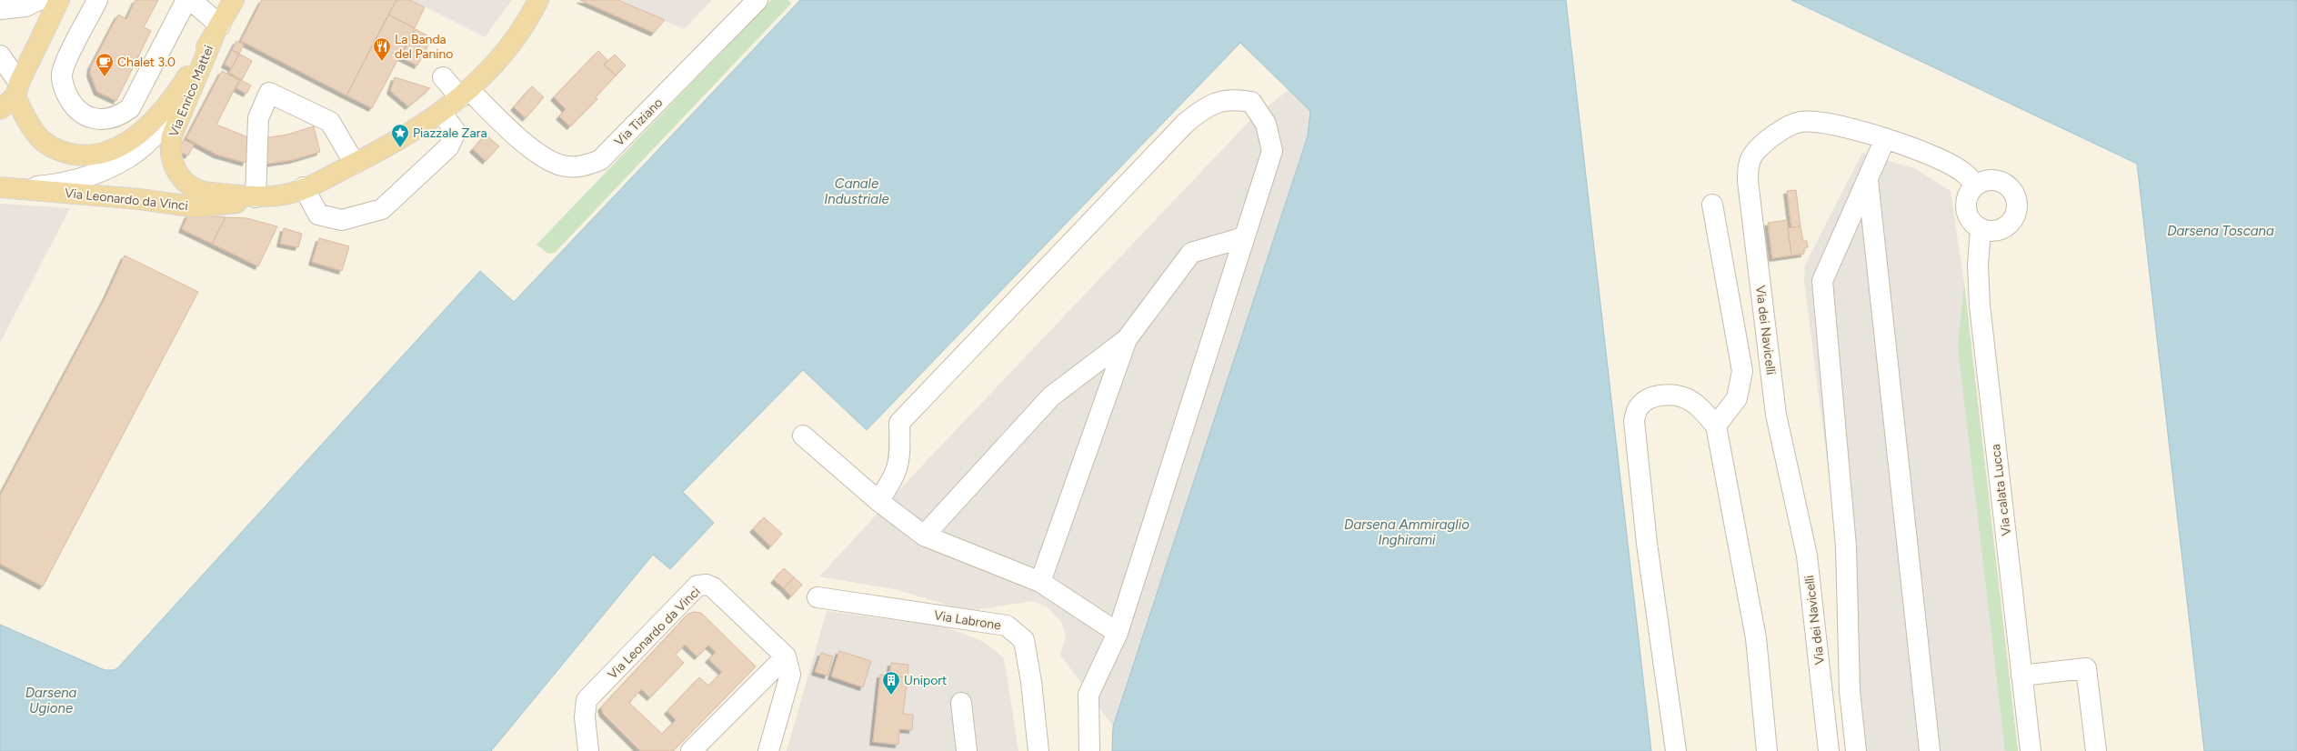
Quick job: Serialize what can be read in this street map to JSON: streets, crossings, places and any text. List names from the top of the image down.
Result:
{
  "streets": {
    "main road": ["Via Enrico Mattei", "Via Leonardo da Vinci"],
    "street": [
      "Via Tiziano",
      "Via dei Navicelli",
      "Via calata Lucca",
      "Via Labrone"
    ]
  },
  "crossings": [
    ["Via Enrico Mattei", "Via Leonardo da Vinci"],
    ["Via dei Navicelli", "Via calata Lucca"]
  ],
  "water": [
    "Canale Industriale",
    "Darsena Toscana",
    "Darsena Ammiraglio Inghirami",
    "Darsena Ugione"
  ],
  "places": {
    "restaurant": ["La Banda del Panino"],
    "cafe": ["Chalet 3.0"],
    "place": ["Piazzale Zara"],
    "building": ["Uniport"]
  }
}
